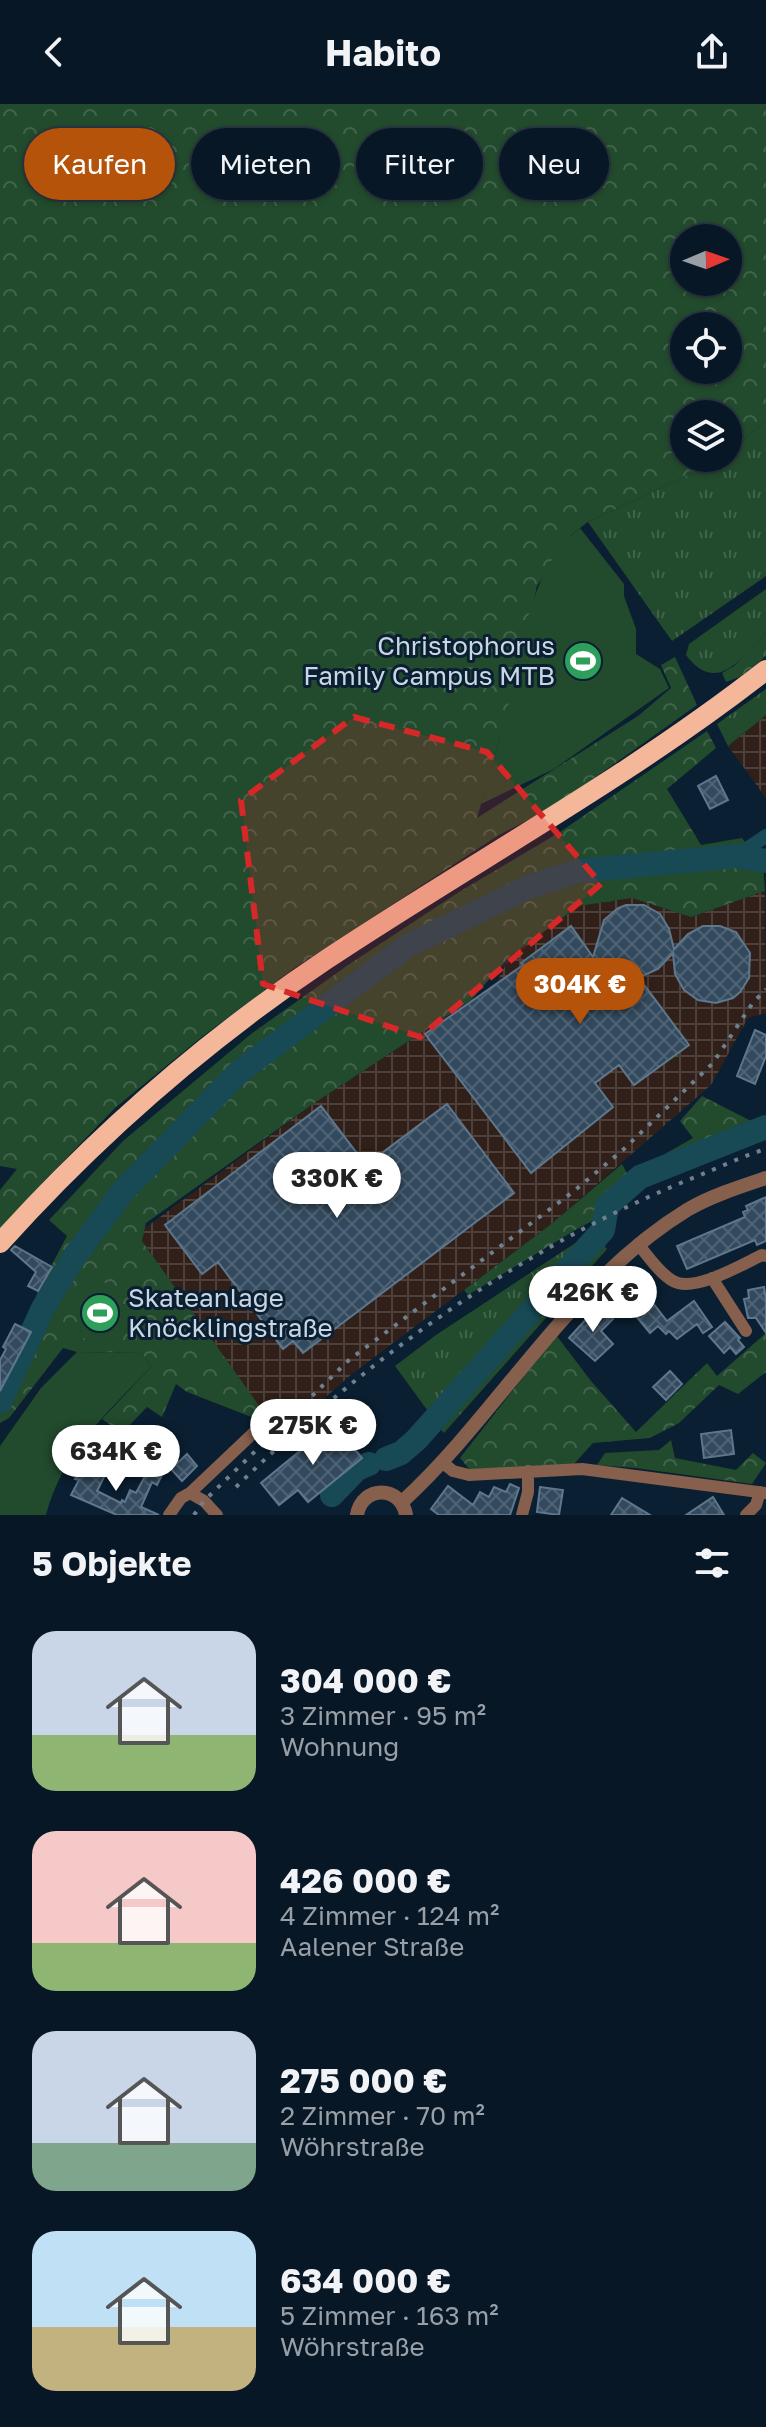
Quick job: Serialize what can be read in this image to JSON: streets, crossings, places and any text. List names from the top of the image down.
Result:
{
  "places": {
    "sports": ["Christophorus Family Campus MTB", "Skateanlage Knöcklingstraße"]
  },
  "north": "right",
  "page": {
    "header": "Habito",
    "chip": [
      "Kaufen",
      "Mieten",
      "Filter",
      "Neu"
    ],
    "price": [
      "304K €",
      "330K €",
      "426K €",
      "275K €",
      "634K €"
    ],
    "heading": "5 Objekte",
    "list": [
      {
        "name": "304 000 €",
        "note": "3 Zimmer · 95 m² · Wohnung"
      },
      {
        "name": "426 000 €",
        "note": "4 Zimmer · 124 m² · Aalener Straße"
      },
      {
        "name": "275 000 €",
        "note": "2 Zimmer · 70 m² · Wöhrstraße"
      },
      {
        "name": "634 000 €",
        "note": "5 Zimmer · 163 m² · Wöhrstraße"
      }
    ]
  }
}
